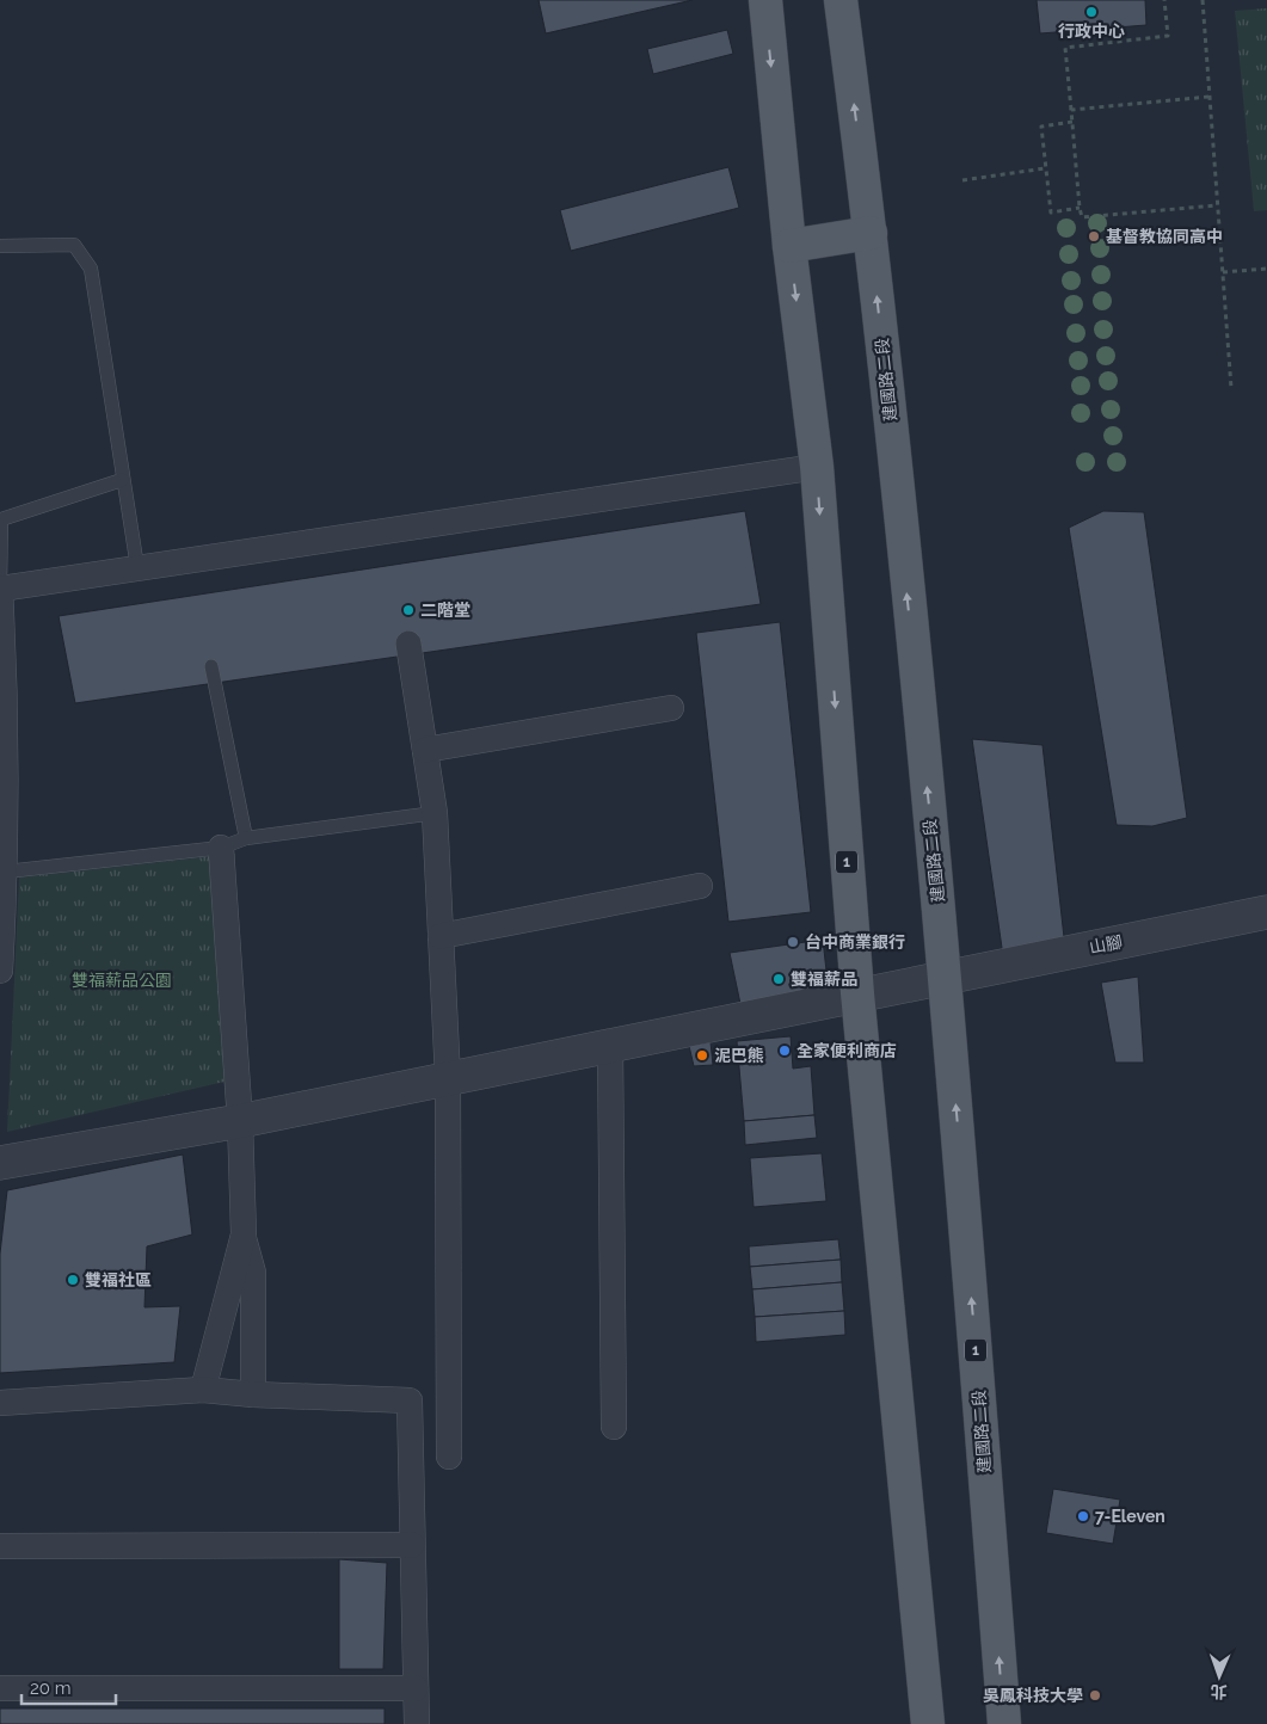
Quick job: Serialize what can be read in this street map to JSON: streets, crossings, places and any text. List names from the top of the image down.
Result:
{
  "streets": {
    "main road": ["建國路二段", "1"],
    "street": ["山腳"]
  },
  "crossings": [
    ["建國路二段", "山腳"],
    ["1", "山腳"]
  ],
  "parks": ["雙福薪品公園"],
  "places": [
    "行政中心",
    "基督教協同高中",
    "二階堂",
    "台中商業銀行",
    "雙福薪品",
    "全家便利商店",
    "泥巴熊",
    "雙福社區",
    "7-Eleven",
    "吳鳳科技大學"
  ],
  "scale_bar": "20 m",
  "north": "bottom"
}
